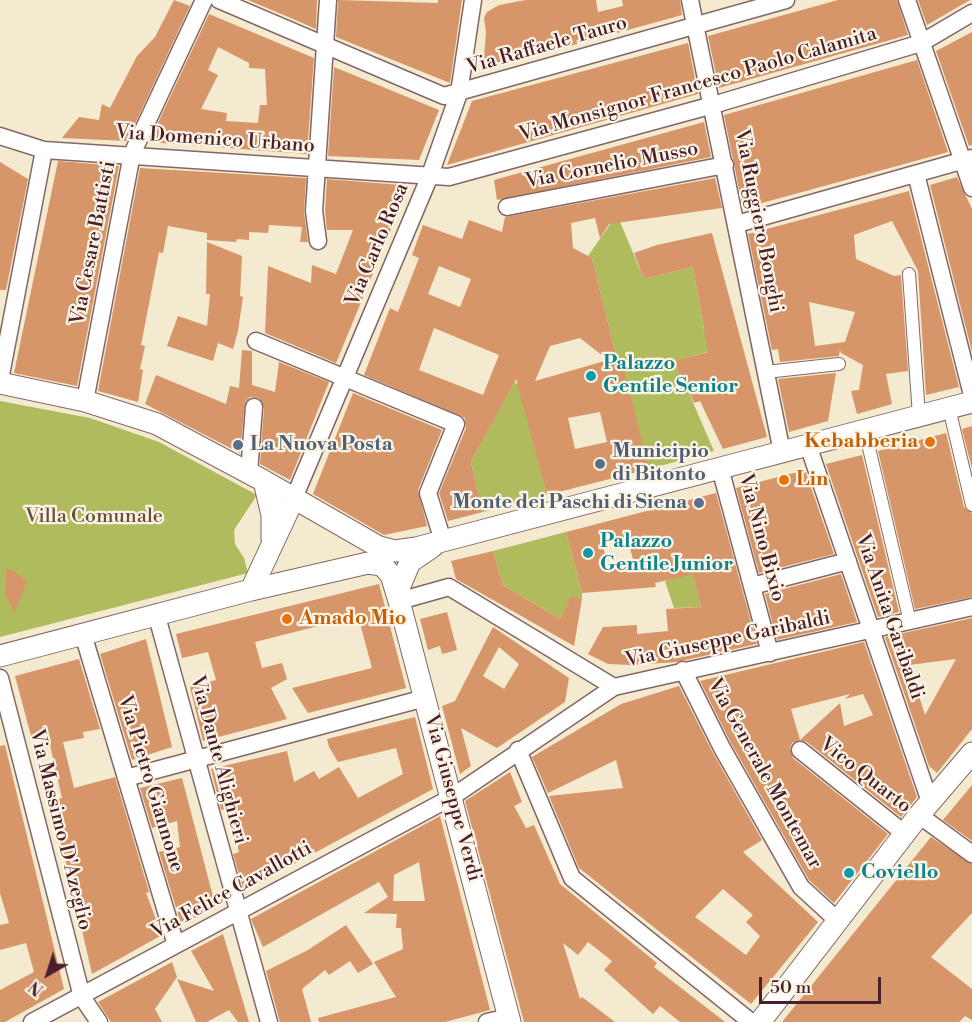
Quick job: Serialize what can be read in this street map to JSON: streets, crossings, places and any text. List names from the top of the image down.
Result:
{
  "streets": {
    "street": [
      "Via Raffaele Tauro",
      "Via Monsignor Francesco Paolo Calamita",
      "Via Domenico Urbano",
      "Via Cornelio Musso",
      "Via Ruggiero Bonghi",
      "Via Cesare Battisti",
      "Via Carlo Rosa",
      "Via Nino Bixio",
      "Via Anita Garibaldi",
      "Via Giuseppe Garibaldi",
      "Via Dante Alighieri",
      "Via Generale Montemar",
      "Vico Quarto",
      "Via Pietro Giannone",
      "Via Giuseppe Verdi",
      "Via Massimo D'Azeglio",
      "Via Felice Cavallotti"
    ]
  },
  "crossings": [
    ["Via Raffaele Tauro", "Via Ruggiero Bonghi"],
    ["Via Raffaele Tauro", "Via Carlo Rosa"],
    ["Via Monsignor Francesco Paolo Calamita", "Via Domenico Urbano"],
    ["Via Monsignor Francesco Paolo Calamita", "Via Ruggiero Bonghi"],
    ["Via Monsignor Francesco Paolo Calamita", "Via Carlo Rosa"],
    ["Via Domenico Urbano", "Via Cesare Battisti"],
    ["Via Domenico Urbano", "Via Carlo Rosa"],
    ["Via Cornelio Musso", "Via Ruggiero Bonghi"],
    ["Via Nino Bixio", "Via Giuseppe Garibaldi"],
    ["Via Anita Garibaldi", "Via Giuseppe Garibaldi"],
    ["Via Giuseppe Garibaldi", "Via Generale Montemar"],
    ["Via Giuseppe Garibaldi", "Via Giuseppe Verdi"],
    ["Via Giuseppe Garibaldi", "Via Felice Cavallotti"],
    ["Via Dante Alighieri", "Via Felice Cavallotti"],
    ["Via Pietro Giannone", "Via Felice Cavallotti"],
    ["Via Giuseppe Verdi", "Via Felice Cavallotti"],
    ["Via Massimo D'Azeglio", "Via Felice Cavallotti"]
  ],
  "parks": ["Villa Comunale"],
  "places": [
    "Palazzo Gentile Senior",
    "Kebabberia",
    "La Nuova Posta",
    "Municipio di Bitonto",
    "Lin",
    "Monte dei Paschi di Siena",
    "Palazzo Gentile Junior",
    "Amado Mio",
    "Coviello"
  ],
  "scale_bar": "50 m",
  "north": "bottom left"
}
